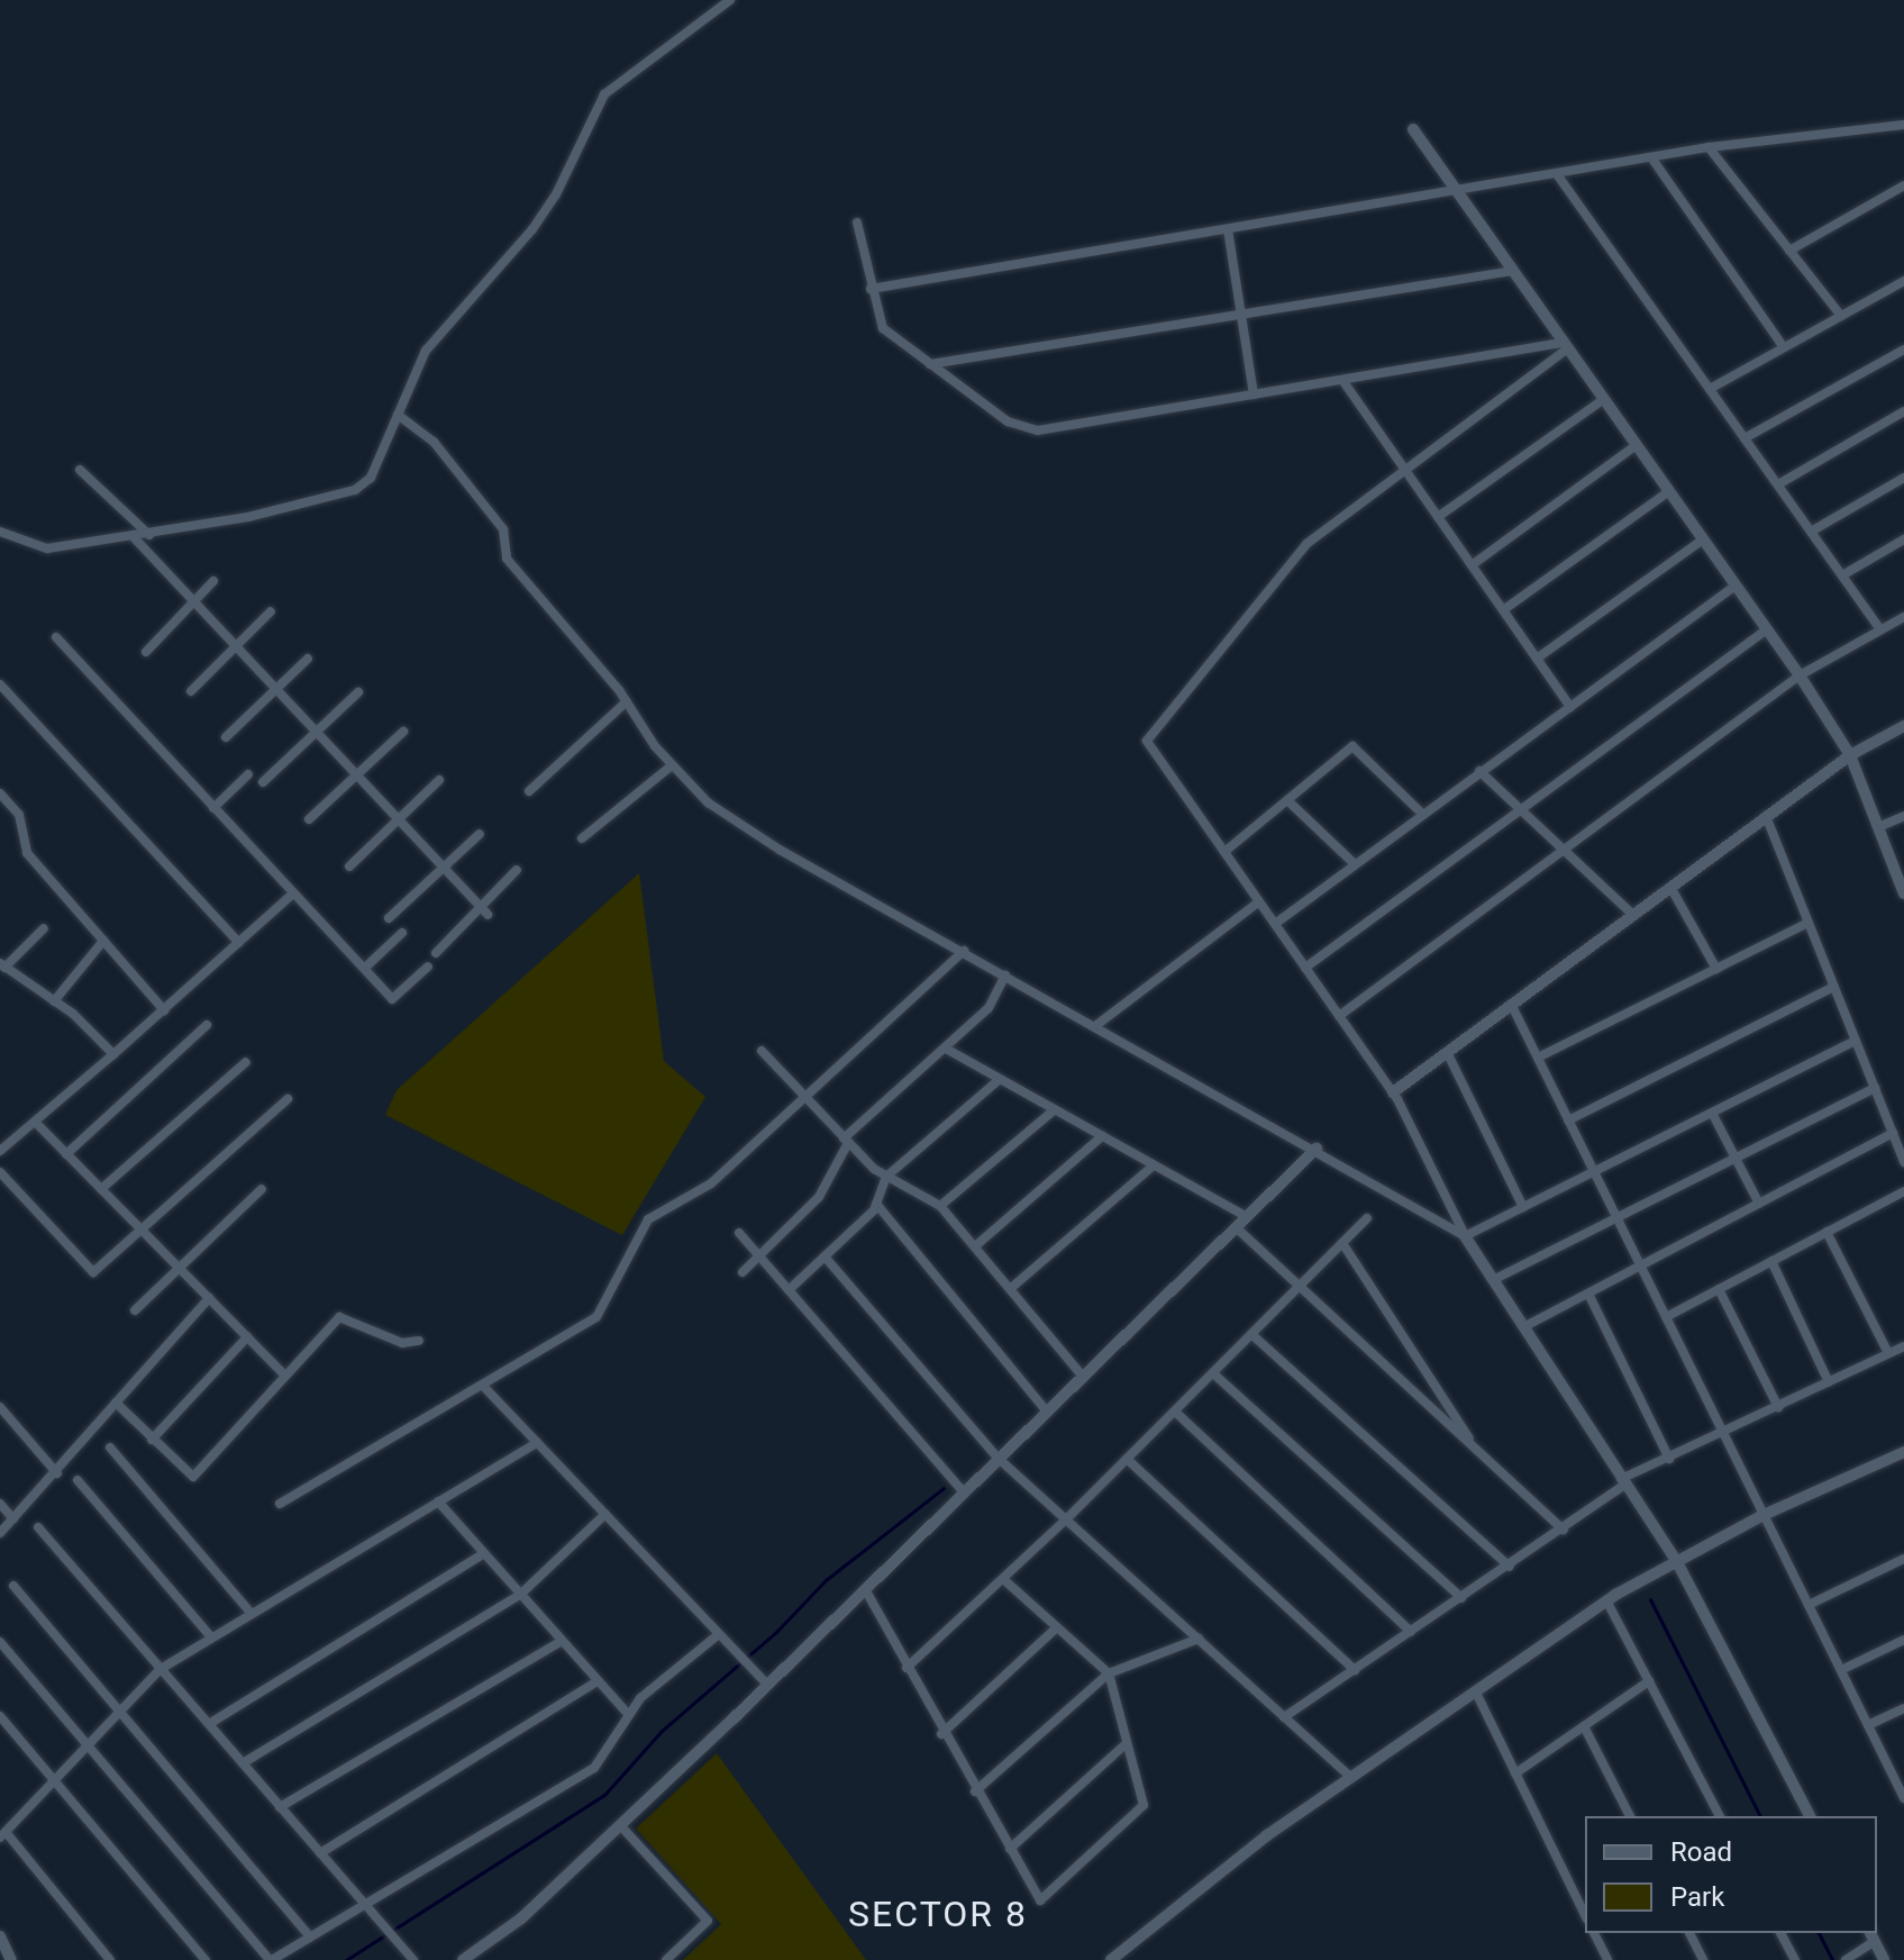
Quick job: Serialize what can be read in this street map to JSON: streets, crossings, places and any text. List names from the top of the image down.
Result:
{
  "districts": ["SECTOR 8"],
  "legend": ["Road", "Park"]
}
